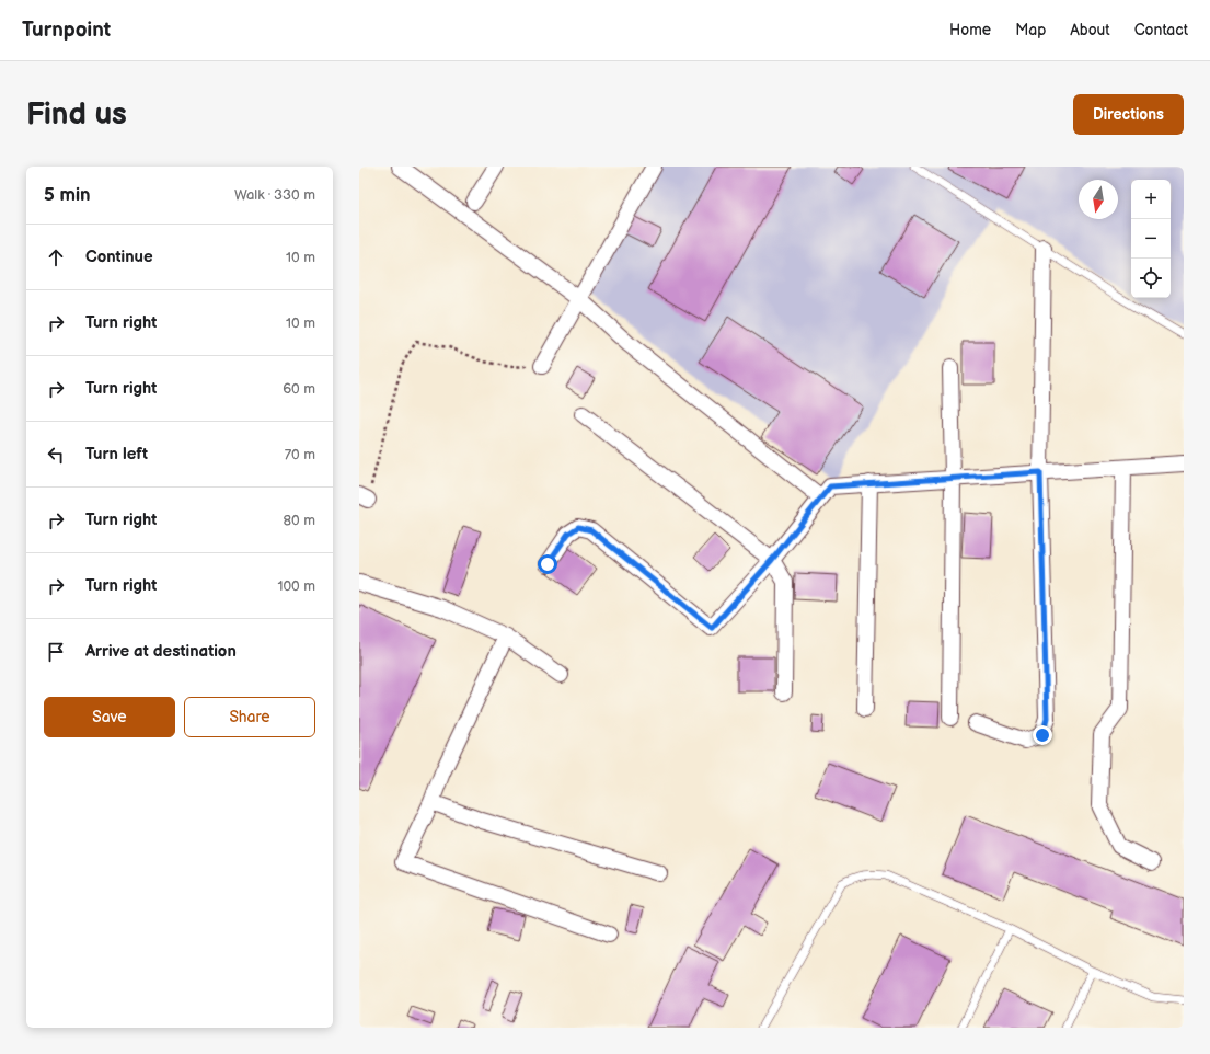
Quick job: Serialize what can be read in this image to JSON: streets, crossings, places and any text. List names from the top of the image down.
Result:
{
  "north": "bottom",
  "page": {
    "header": "Turnpoint",
    "nav": [
      "Home",
      "Map",
      "About",
      "Contact"
    ],
    "buttons": [
      "Directions",
      ["Save", "Share"]
    ],
    "title": "Find us",
    "heading": ["5 min", "Walk · 330 m"],
    "map_buttons": ["+", "−"],
    "list": [
      ["Continue", "10 m"],
      ["Turn right", "10 m"],
      ["Turn right", "60 m"],
      ["Turn left", "70 m"],
      ["Turn right", "80 m"],
      ["Turn right", "100 m"],
      "Arrive at destination"
    ]
  }
}
